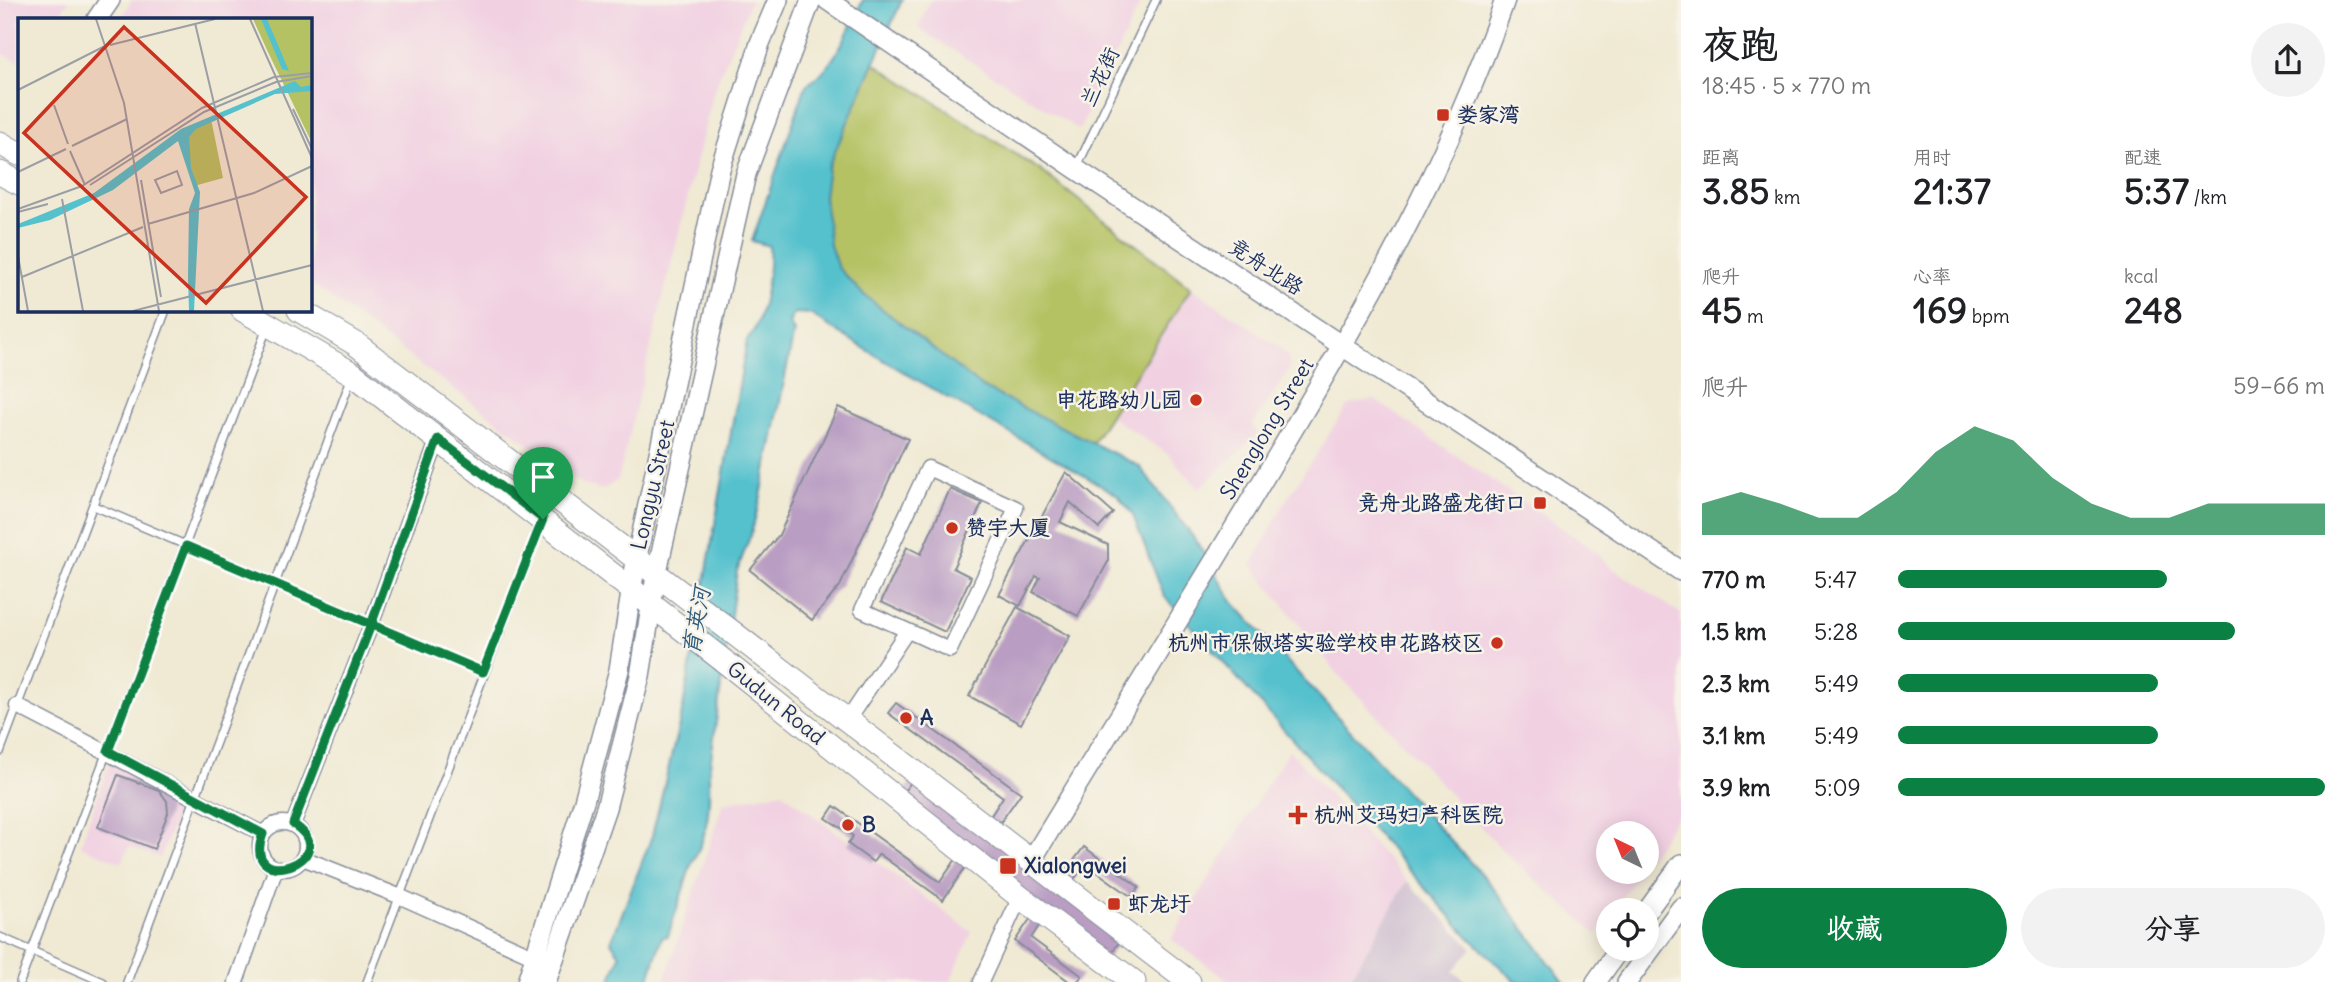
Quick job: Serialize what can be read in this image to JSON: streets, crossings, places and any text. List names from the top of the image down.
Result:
{
  "streets": {
    "main road": ["Gudun Road"],
    "street": ["竞舟北路", "Shenglong Street", "Longyu Street"],
    "lane": ["兰花街"]
  },
  "crossings": [
    ["兰花街", "竞舟北路"],
    ["竞舟北路", "Shenglong Street"],
    ["Shenglong Street", "Gudun Road"],
    ["Longyu Street", "Gudun Road"]
  ],
  "water": ["育英河"],
  "places": {
    "transit": [
      "娄家湾",
      "竞舟北路盛龙街口",
      "Xialongwei",
      "虾龙圩"
    ],
    "other": [
      "申花路幼儿园",
      "赞宇大厦",
      "杭州市保俶塔实验学校申花路校区",
      "A",
      "B"
    ],
    "health": ["杭州艾玛妇产科医院"]
  },
  "north": "top left",
  "page": {
    "heading": ["夜跑", "18:45 · 5 × 770 m"],
    "stats": [
      ["距离", "3.85 km"],
      ["用时", "21:37"],
      ["配速", "5:37 /km"],
      ["爬升", "45 m"],
      ["心率", "169 bpm"],
      ["kcal", "248"]
    ],
    "chart": ["爬升", "59–66 m"],
    "list": [
      {
        "name": "770 m",
        "note": "5:47"
      },
      {
        "name": "1.5 km",
        "note": "5:28"
      },
      {
        "name": "2.3 km",
        "note": "5:49"
      },
      {
        "name": "3.1 km",
        "note": "5:49"
      },
      {
        "name": "3.9 km",
        "note": "5:09"
      }
    ],
    "buttons": ["收藏", "分享"]
  }
}
